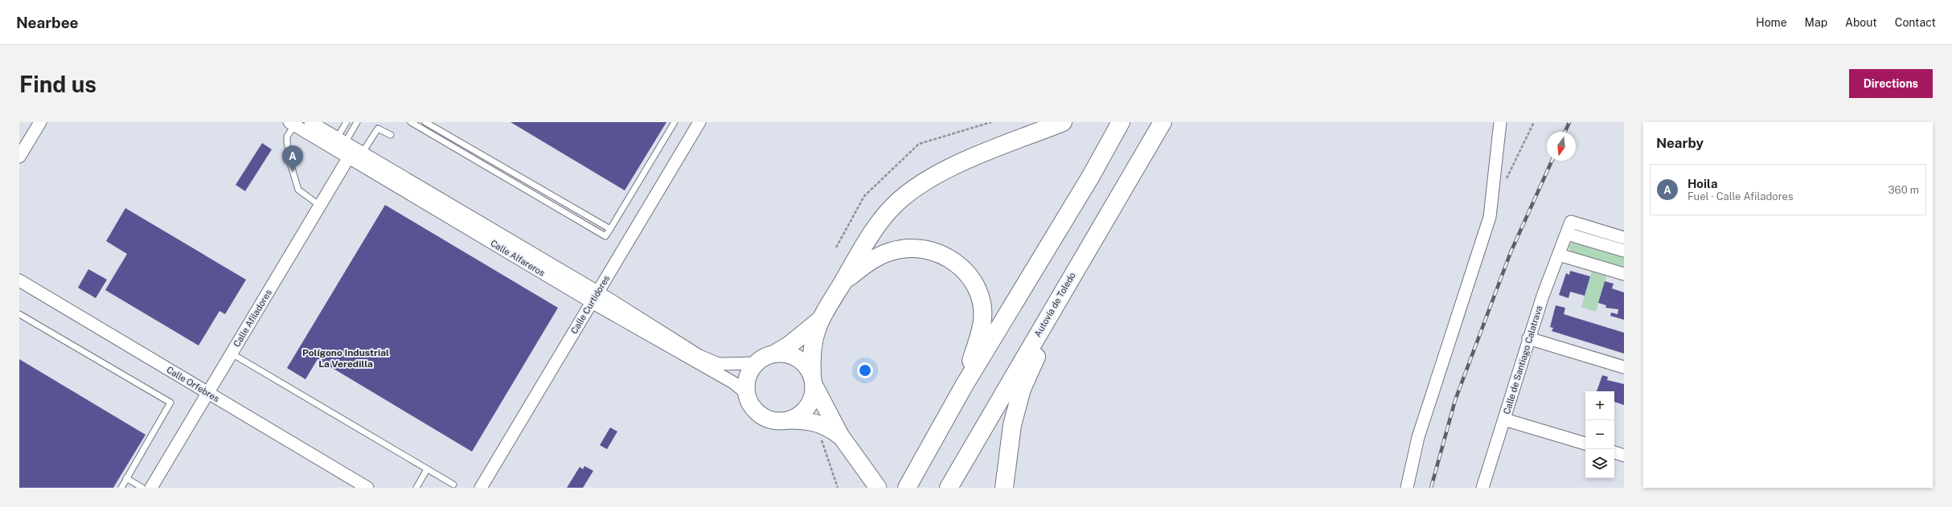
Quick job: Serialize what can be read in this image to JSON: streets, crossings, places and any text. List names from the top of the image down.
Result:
{
  "streets": {
    "highway": ["Autovía de Toledo"],
    "street": [
      "Calle Alfareros",
      "Calle Curtidores",
      "Calle Afiladores",
      "Calle de Santiago Calatrava",
      "Calle Orfebres"
    ]
  },
  "crossings": [
    ["Calle Alfareros", "Calle Curtidores"],
    ["Calle Alfareros", "Calle Afiladores"],
    ["Calle Afiladores", "Calle Orfebres"]
  ],
  "districts": ["Polígono Industrial La Veredilla"],
  "north": "bottom",
  "page": {
    "header": "Nearbee",
    "nav": [
      "Home",
      "Map",
      "About",
      "Contact"
    ],
    "buttons": "Directions",
    "title": "Find us",
    "heading": "Nearby",
    "pins": "A",
    "list": [
      {
        "mark": "A",
        "name": "Hoila",
        "note": "Fuel · Calle Afiladores",
        "value": "360 m"
      }
    ],
    "map_buttons": ["+", "−"]
  }
}
